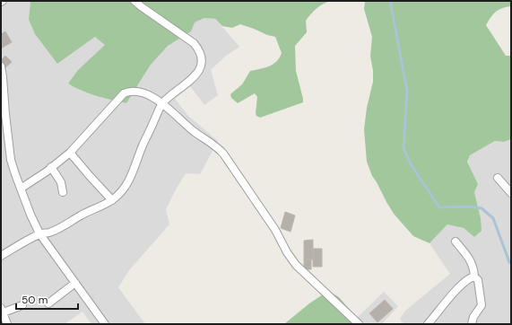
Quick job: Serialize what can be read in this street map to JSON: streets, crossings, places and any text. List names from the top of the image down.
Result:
{
  "scale_bar": "50 m"
}
